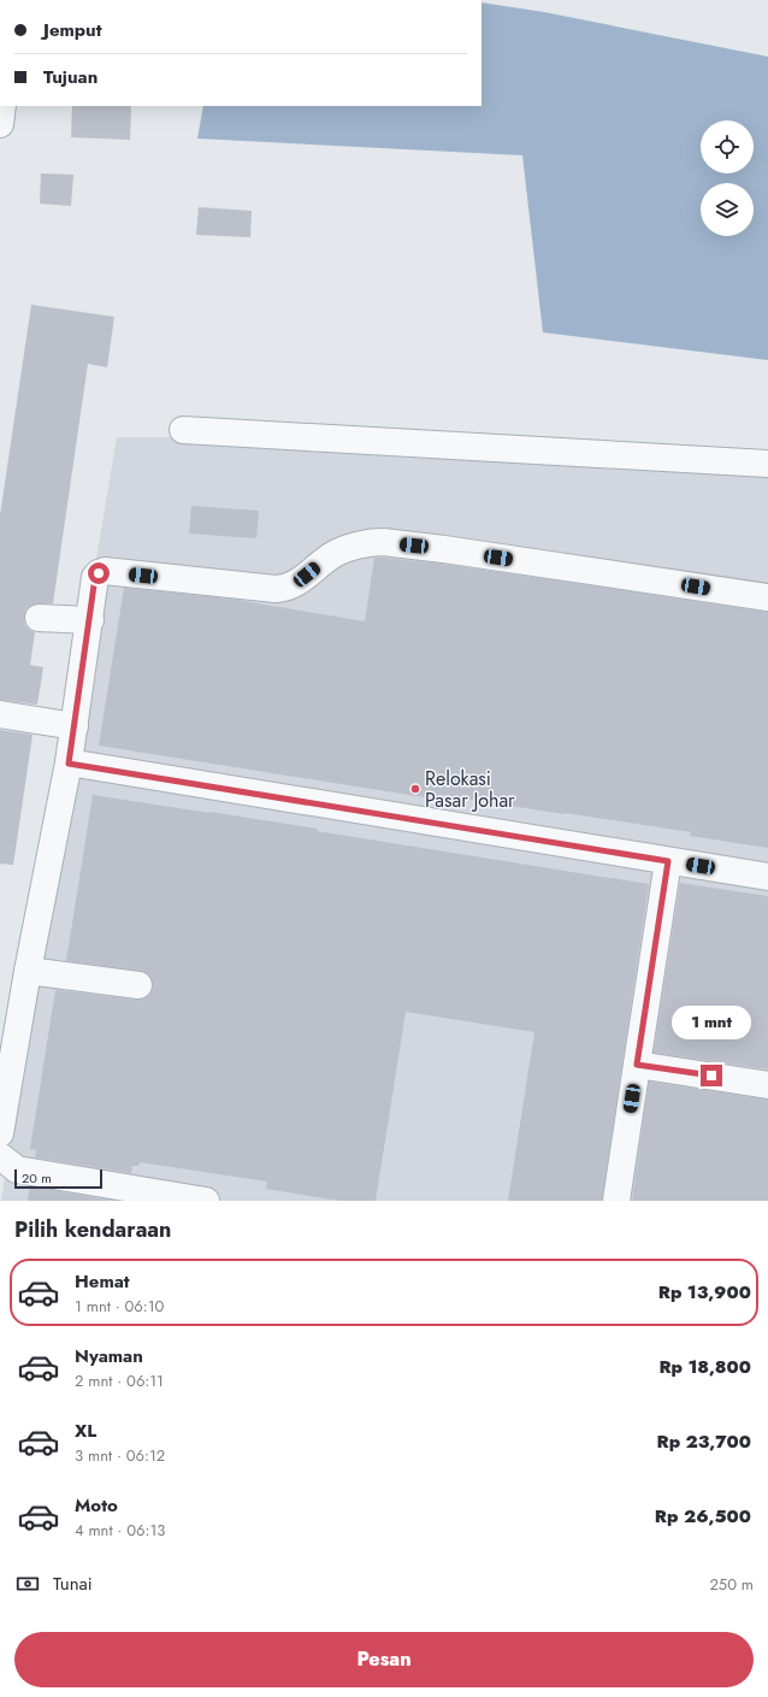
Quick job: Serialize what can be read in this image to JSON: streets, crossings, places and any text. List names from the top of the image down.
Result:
{
  "places": ["Relokasi Pasar Johar"],
  "scale_bar": "20 m",
  "page": {
    "banner": ["Jemput", "Tujuan"],
    "bubble": "1 mnt",
    "scale": "20 m",
    "heading": "Pilih kendaraan",
    "list": [
      {
        "name": "Hemat",
        "note": "1 mnt · 06:10",
        "value": "Rp 13,900"
      },
      {
        "name": "Nyaman",
        "note": "2 mnt · 06:11",
        "value": "Rp 18,800"
      },
      {
        "name": "XL",
        "note": "3 mnt · 06:12",
        "value": "Rp 23,700"
      },
      {
        "name": "Moto",
        "note": "4 mnt · 06:13",
        "value": "Rp 26,500"
      }
    ],
    "pay": ["Tunai", "250 m"],
    "buttons": "Pesan"
  }
}
